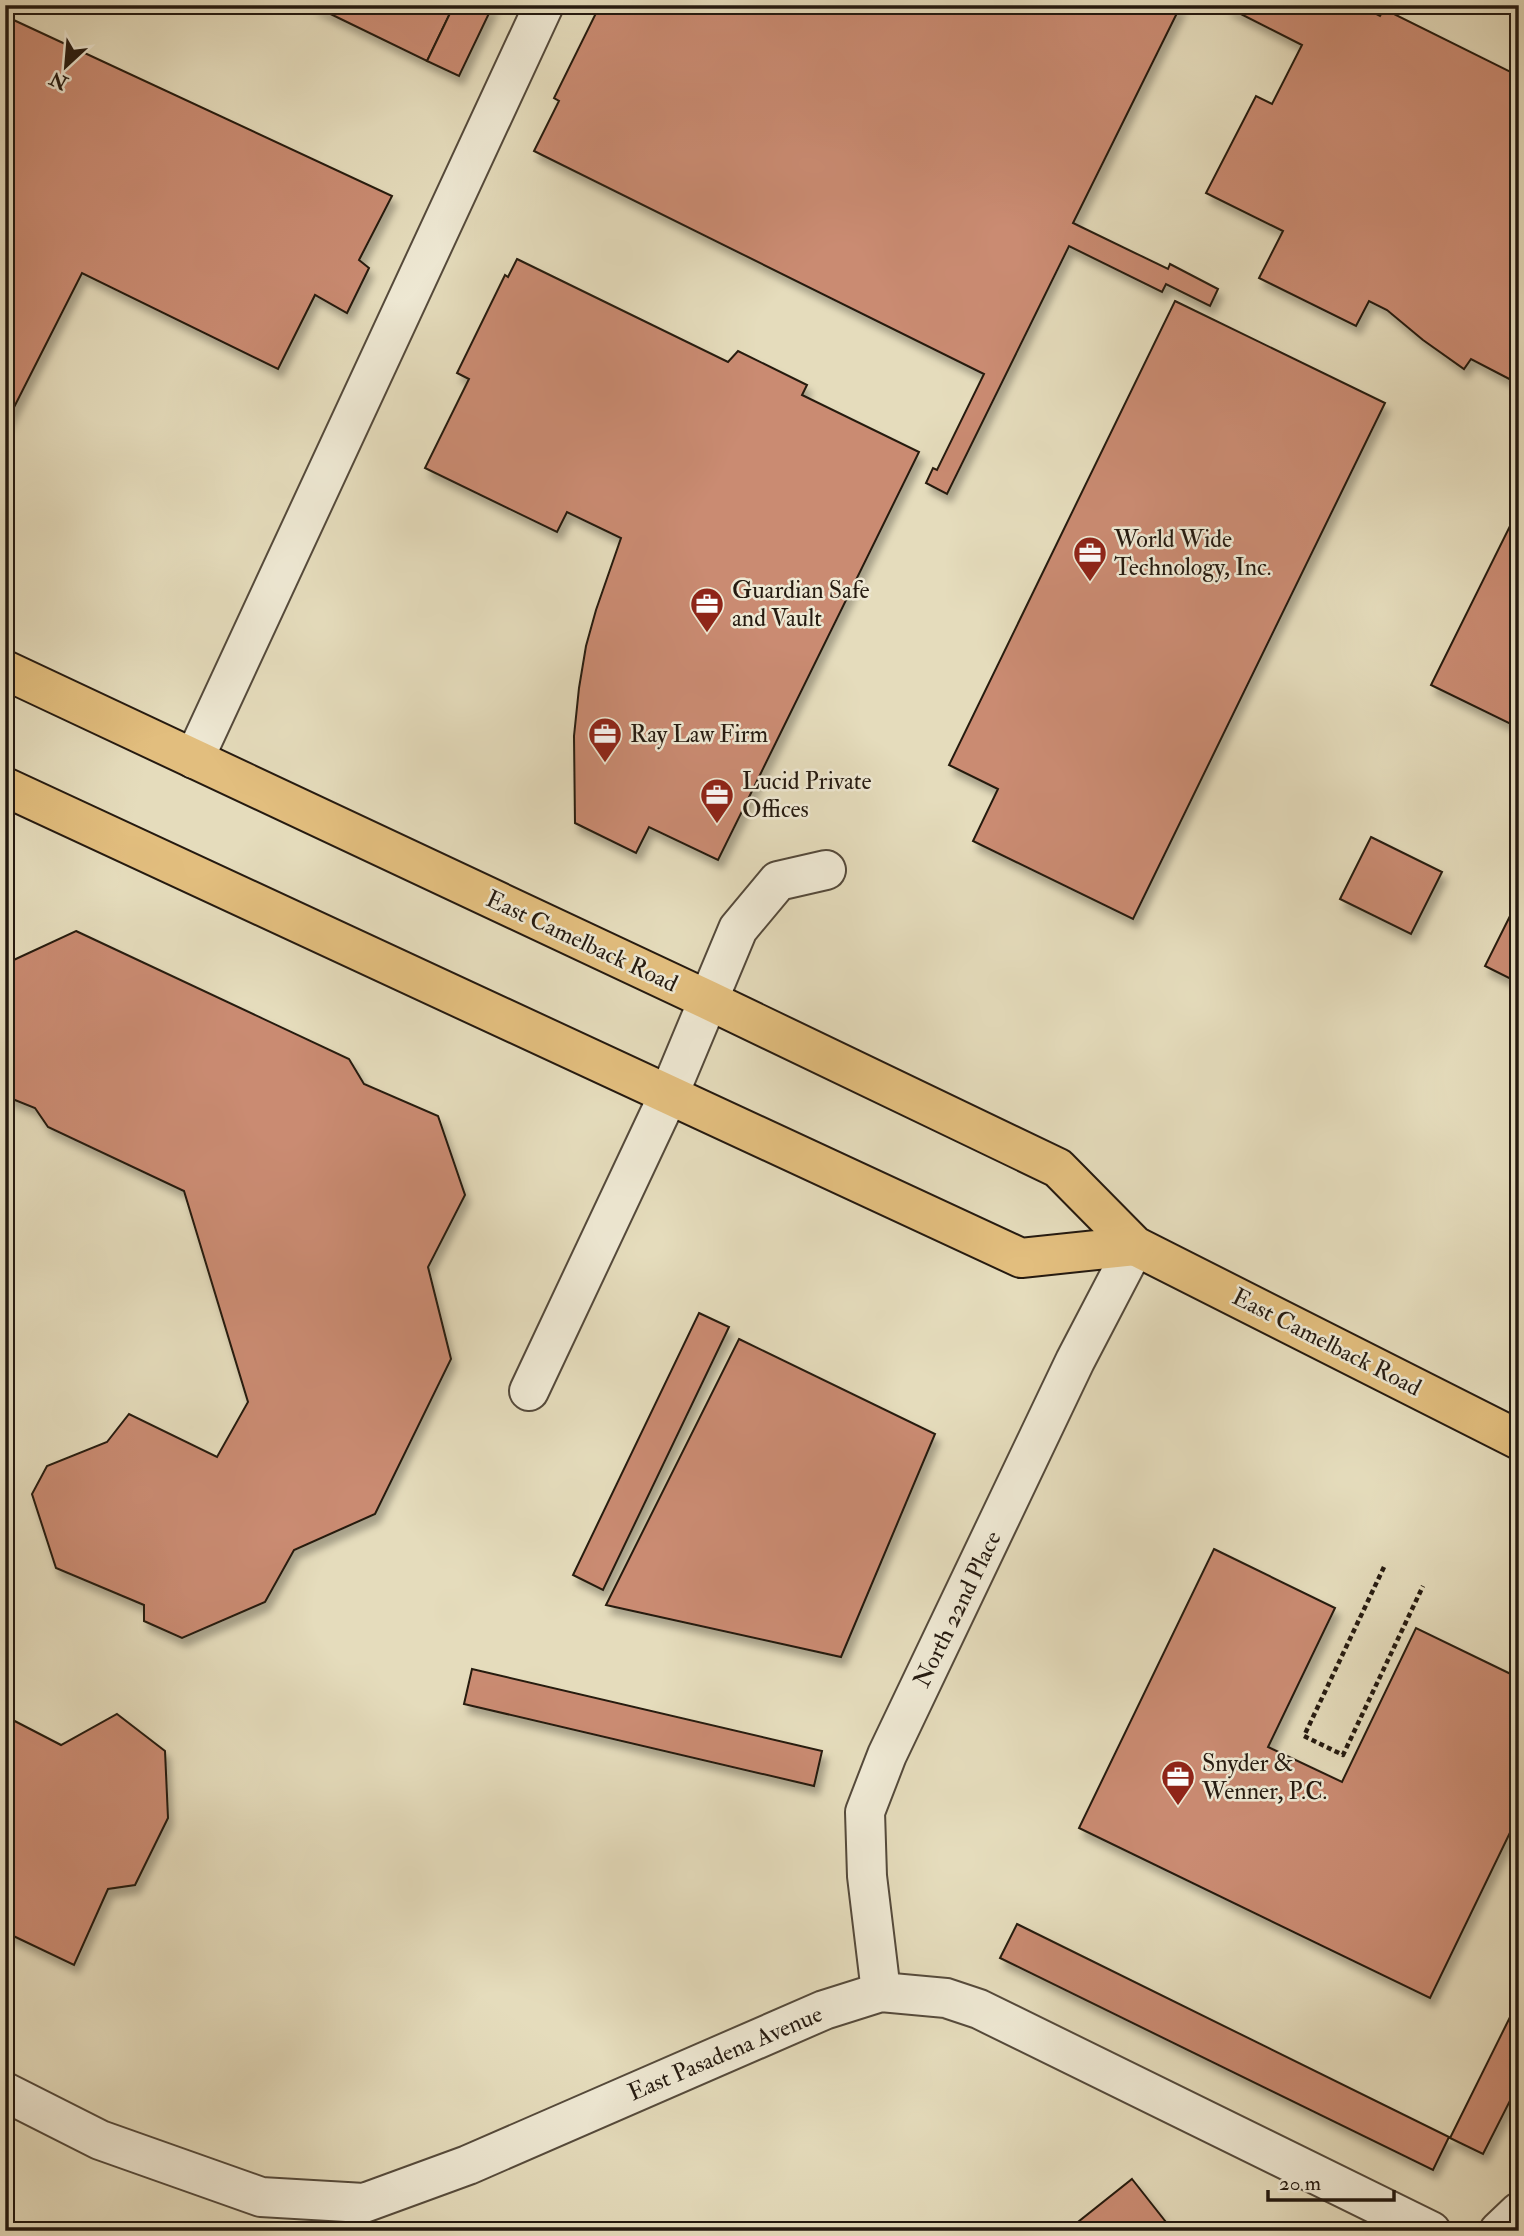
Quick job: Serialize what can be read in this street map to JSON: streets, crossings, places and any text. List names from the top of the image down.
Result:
{
  "streets": {
    "main road": ["East Camelback Road"],
    "street": ["North 22nd Place", "East Pasadena Avenue"]
  },
  "crossings": [
    ["East Camelback Road", "North 22nd Place"],
    ["North 22nd Place", "East Pasadena Avenue"]
  ],
  "places": {
    "office": [
      "World Wide Technology, Inc.",
      "Guardian Safe and Vault",
      "Ray Law Firm",
      "Lucid Private Offices",
      "Snyder & Wenner, P.C."
    ]
  },
  "scale_bar": "20 m",
  "north": "bottom left"
}
